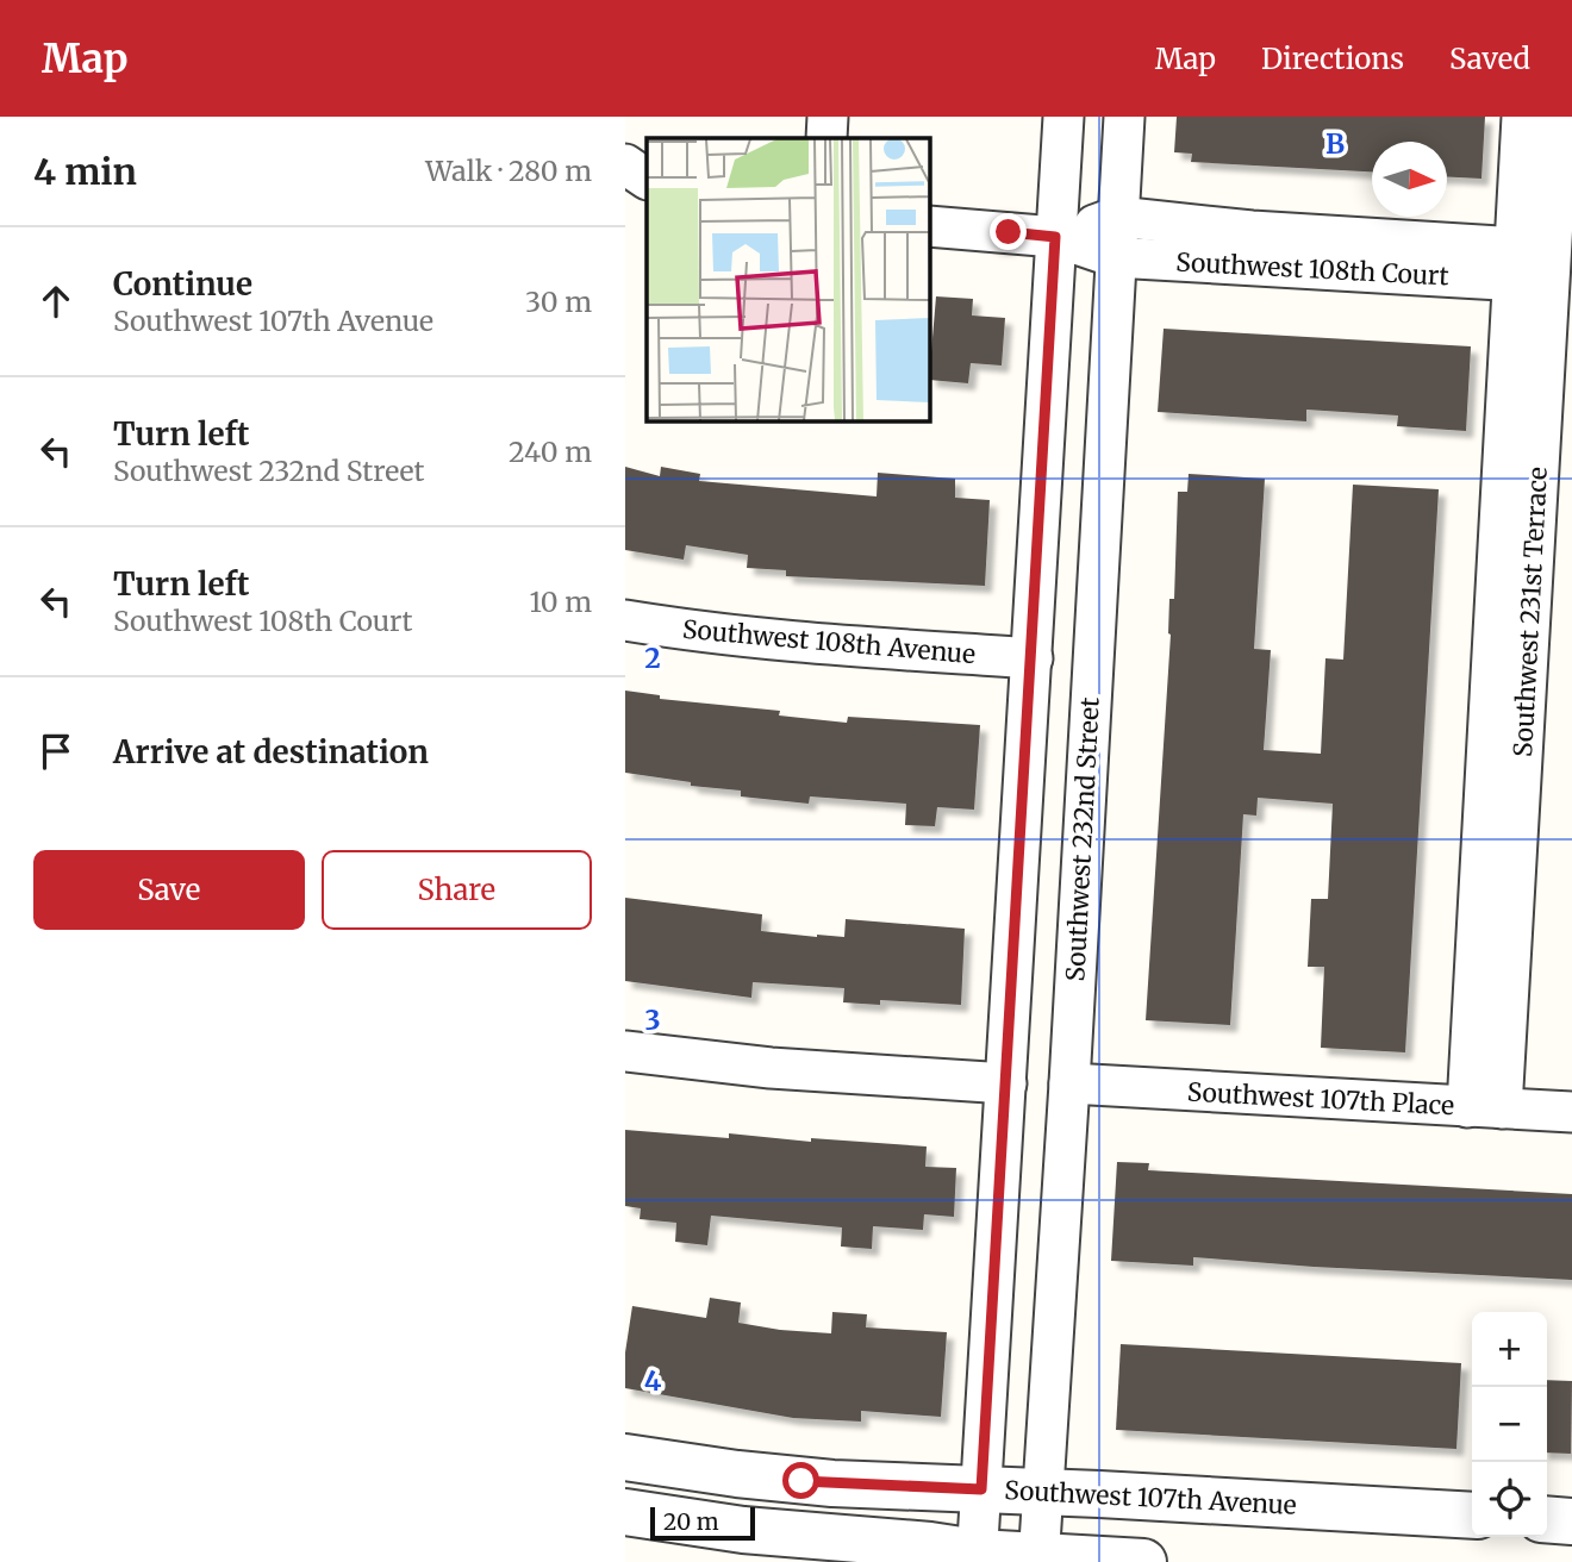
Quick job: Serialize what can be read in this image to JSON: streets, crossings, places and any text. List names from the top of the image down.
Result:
{
  "streets": {
    "street": [
      "Southwest 108th Court",
      "Southwest 231st Terrace",
      "Southwest 108th Avenue",
      "Southwest 232nd Street",
      "Southwest 107th Place",
      "Southwest 107th Avenue"
    ]
  },
  "crossings": [
    ["Southwest 108th Court", "Southwest 231st Terrace"],
    ["Southwest 108th Court", "Southwest 232nd Street"],
    ["Southwest 231st Terrace", "Southwest 107th Place"],
    ["Southwest 232nd Street", "Southwest 107th Place"],
    ["Southwest 232nd Street", "Southwest 107th Avenue"]
  ],
  "scale_bar": "20 m",
  "north": "right",
  "page": {
    "header": "Map",
    "nav": ["Map", "Directions", "Saved"],
    "heading": ["4 min", "Walk · 280 m"],
    "list": [
      ["Continue", "Southwest 107th Avenue", "30 m"],
      ["Turn left", "Southwest 232nd Street", "240 m"],
      ["Turn left", "Southwest 108th Court", "10 m"],
      "Arrive at destination"
    ],
    "buttons": ["Save", "Share"],
    "map_buttons": ["+", "−"],
    "scale": "20 m"
  },
  "grid": {
    "columns": ["B"],
    "rows": ["2", "3", "4"]
  }
}
